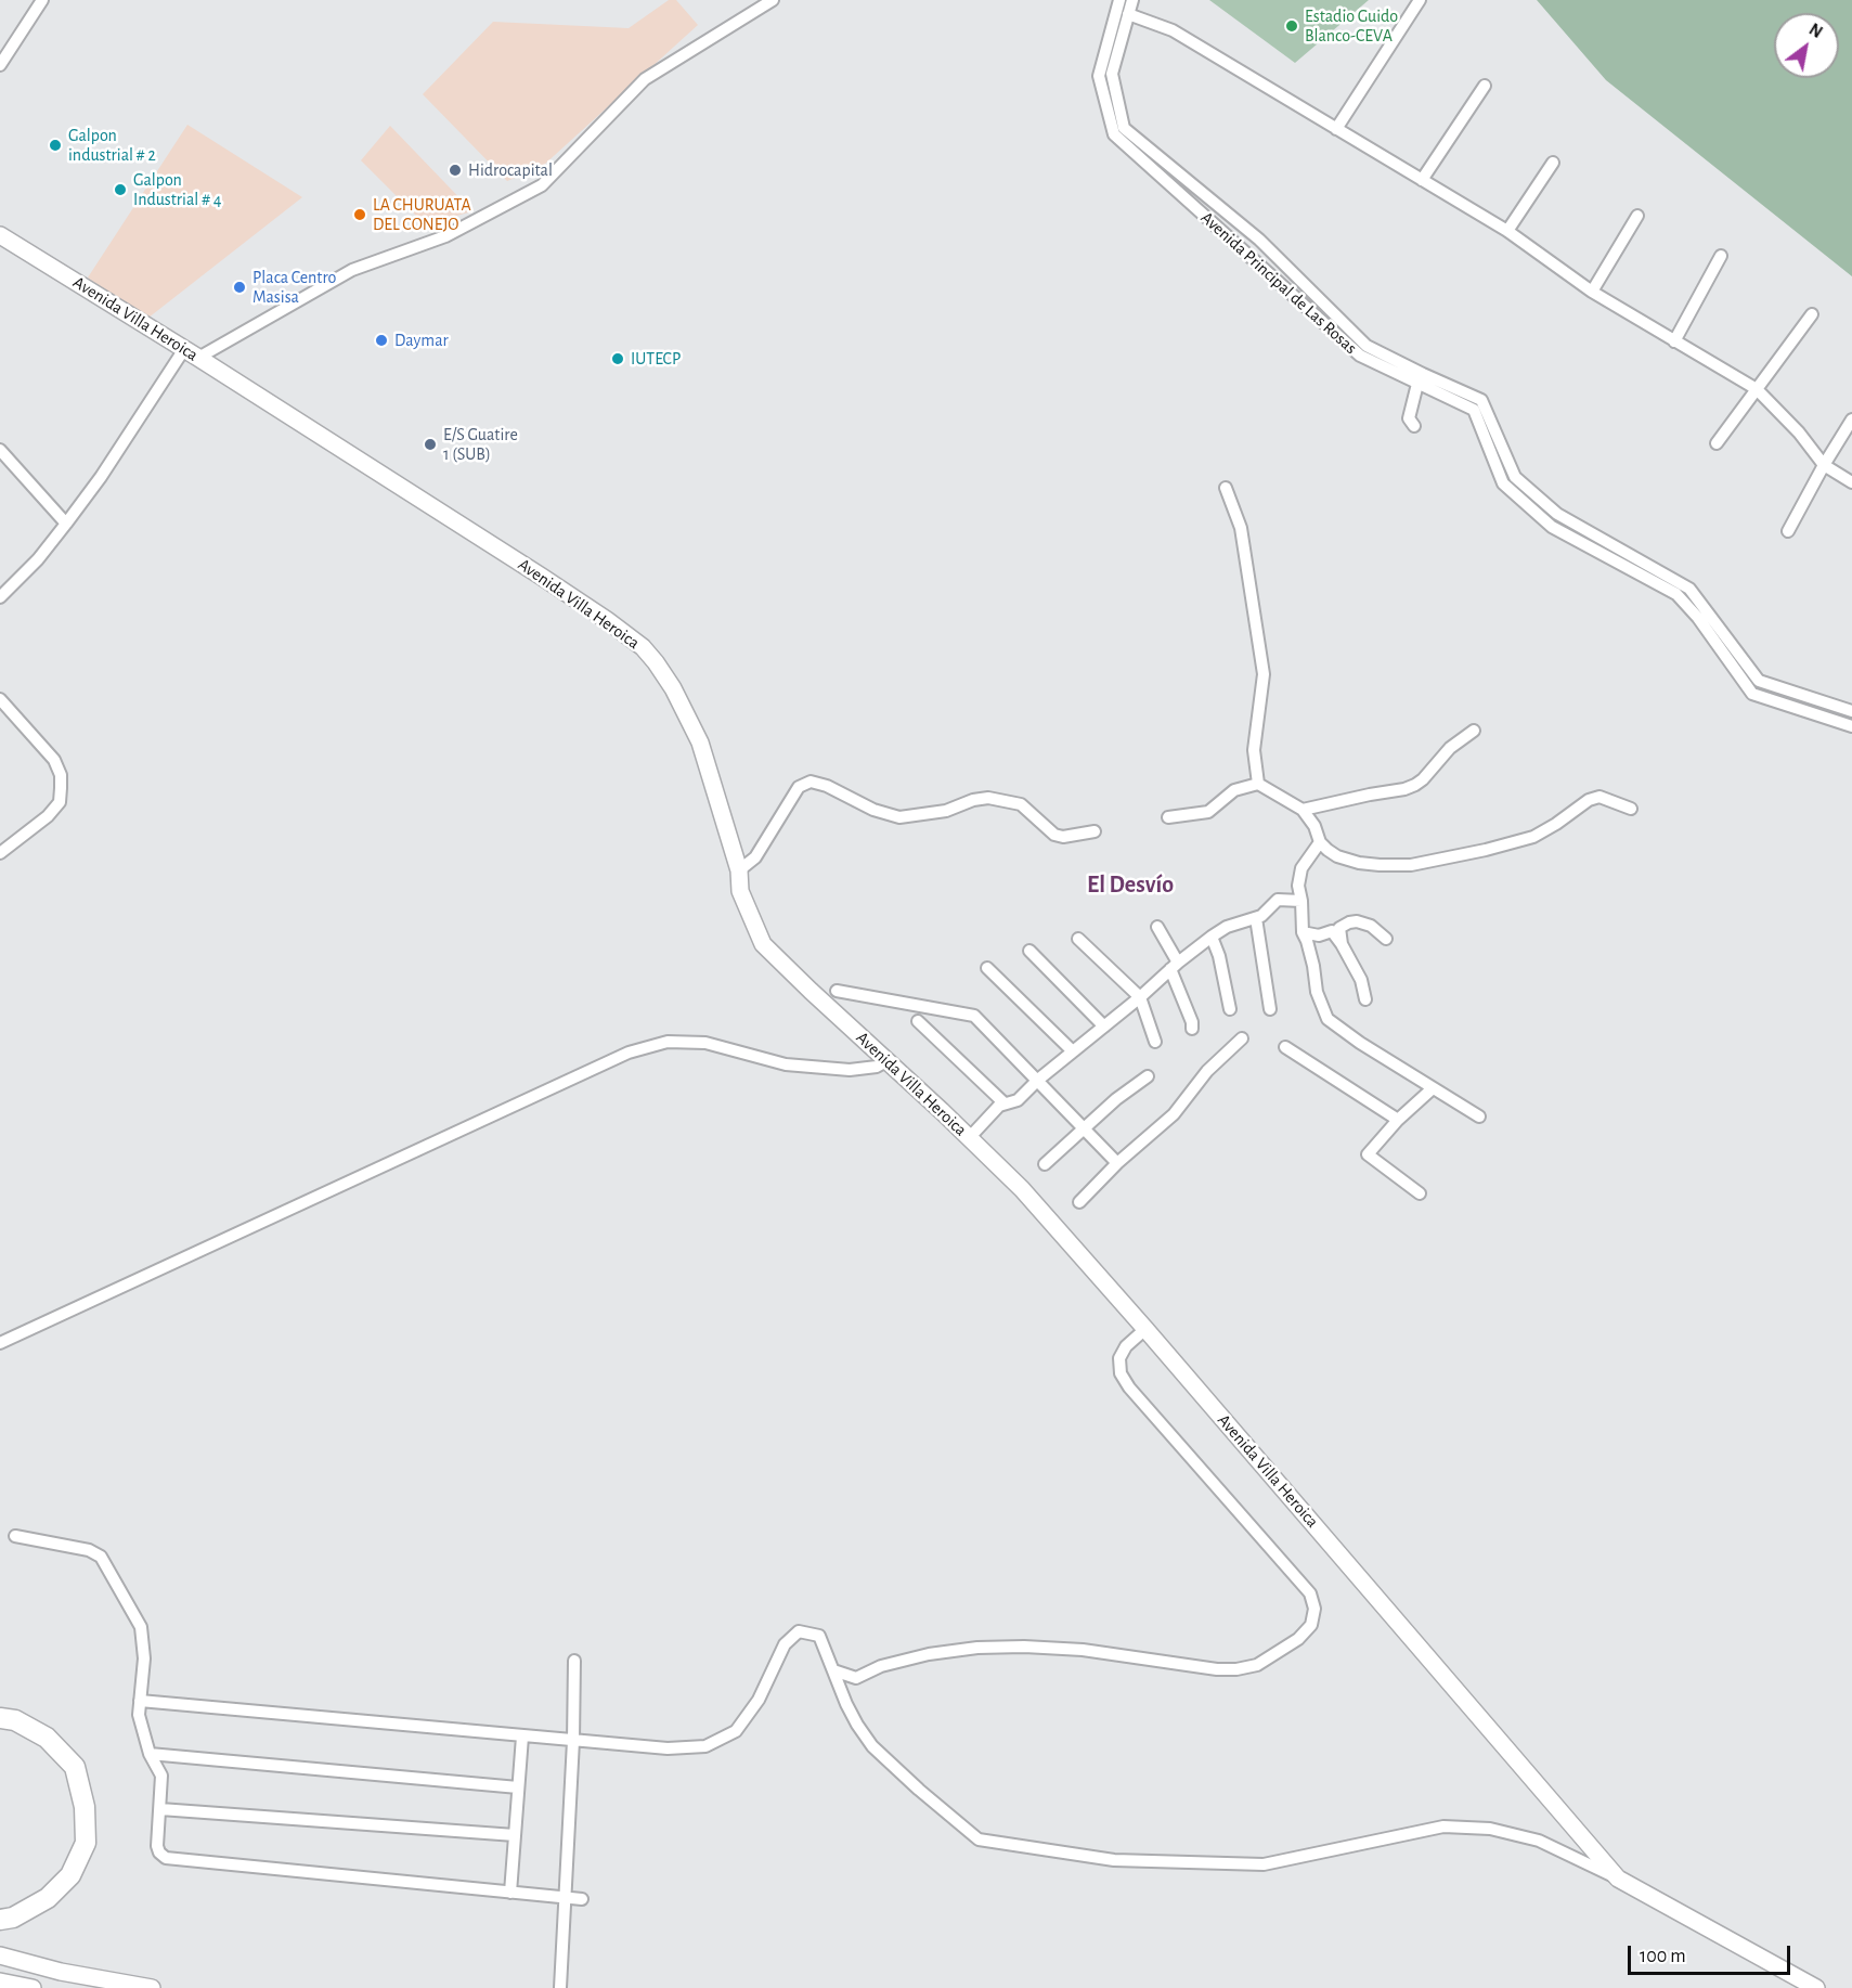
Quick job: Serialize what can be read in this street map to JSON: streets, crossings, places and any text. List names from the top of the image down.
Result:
{
  "streets": {
    "main road": ["Avenida Villa Heroica"],
    "street": ["Avenida Principal de Las Rosas"]
  },
  "districts": ["El Desvío"],
  "places": [
    "Estadio Guido Blanco-CEVA",
    "Galpon industrial # 2",
    "Hidrocapital",
    "Galpon Industrial # 4",
    "LA CHURUATA DEL CONEJO",
    "Placa Centro Masisa",
    "Daymar",
    "IUTECP",
    "E/S Guatire 1 (SUB)"
  ],
  "scale_bar": "100 m",
  "north": "top right"
}
